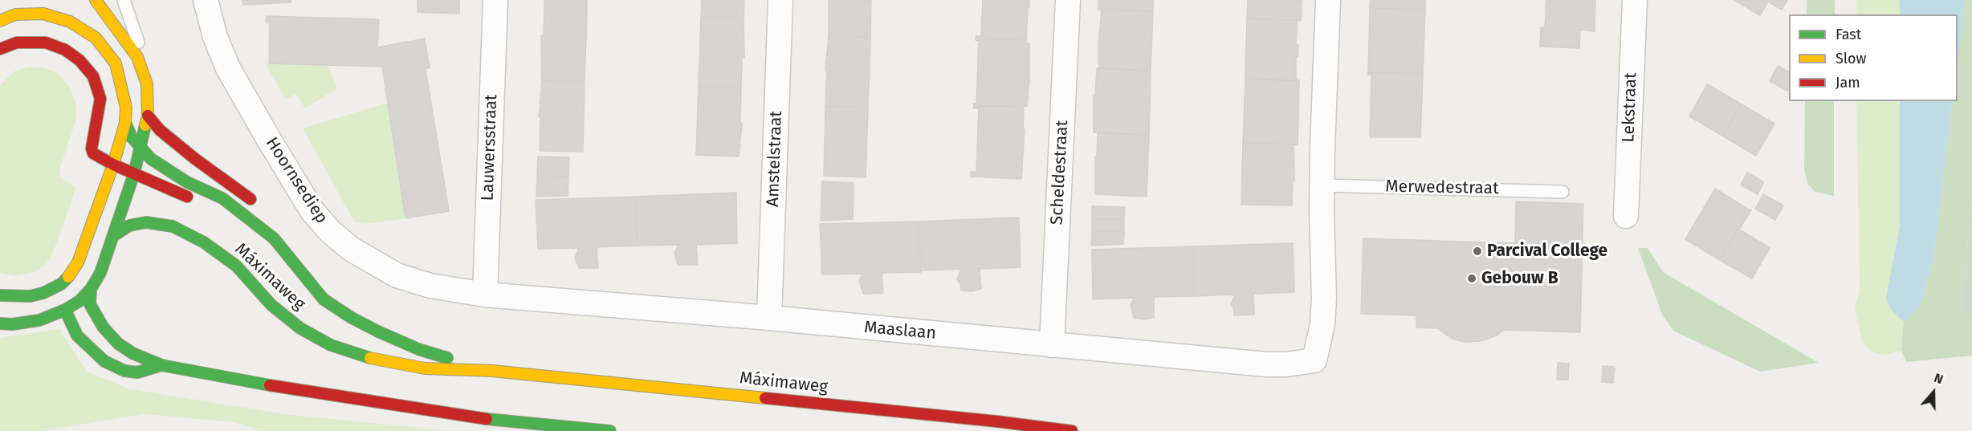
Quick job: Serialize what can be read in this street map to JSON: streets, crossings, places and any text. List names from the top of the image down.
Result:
{
  "streets": {
    "main road": ["Máximaweg"],
    "street": [
      "Lekstraat",
      "Lauwersstraat",
      "Amstelstraat",
      "Scheldestraat",
      "Hoornsediep",
      "Maaslaan"
    ],
    "lane": ["Merwedestraat"]
  },
  "crossings": [
    ["Lauwersstraat", "Hoornsediep"],
    ["Lauwersstraat", "Maaslaan"],
    ["Amstelstraat", "Maaslaan"],
    ["Scheldestraat", "Maaslaan"],
    ["Hoornsediep", "Maaslaan"],
    ["Merwedestraat", "Maaslaan"]
  ],
  "places": ["Parcival College", "Gebouw B"],
  "legend": ["Fast", "Slow", "Jam"],
  "north": "top"
}
